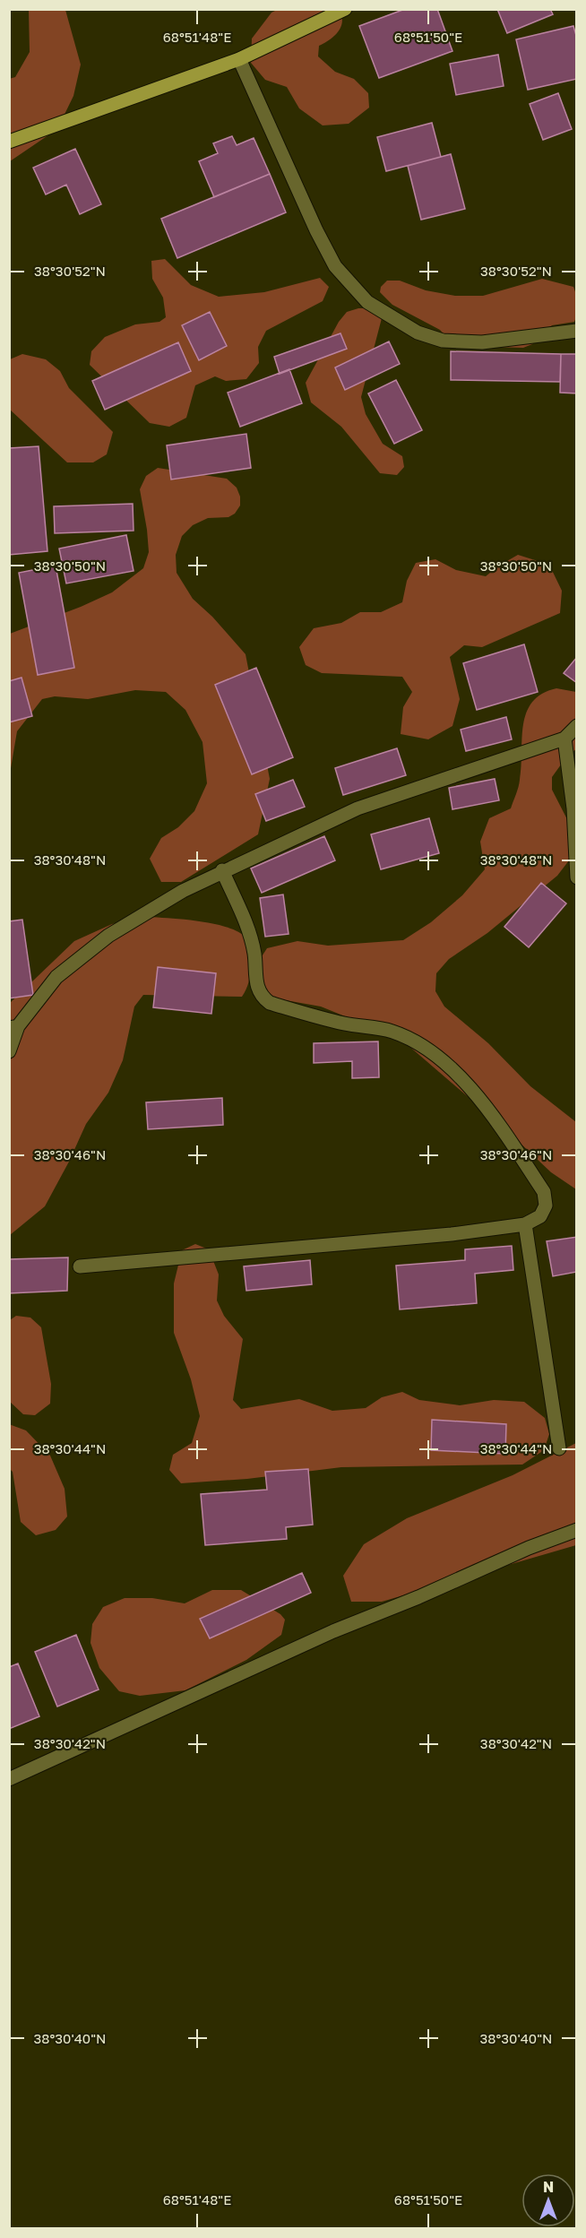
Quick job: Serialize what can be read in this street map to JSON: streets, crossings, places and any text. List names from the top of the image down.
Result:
{
  "north": "top",
  "coordinates": [
    "68°51'48\"E",
    "68°51'50\"E",
    "38°30'52\"N",
    "38°30'50\"N",
    "38°30'48\"N",
    "38°30'46\"N",
    "38°30'44\"N",
    "38°30'42\"N",
    "38°30'40\"N"
  ]
}
